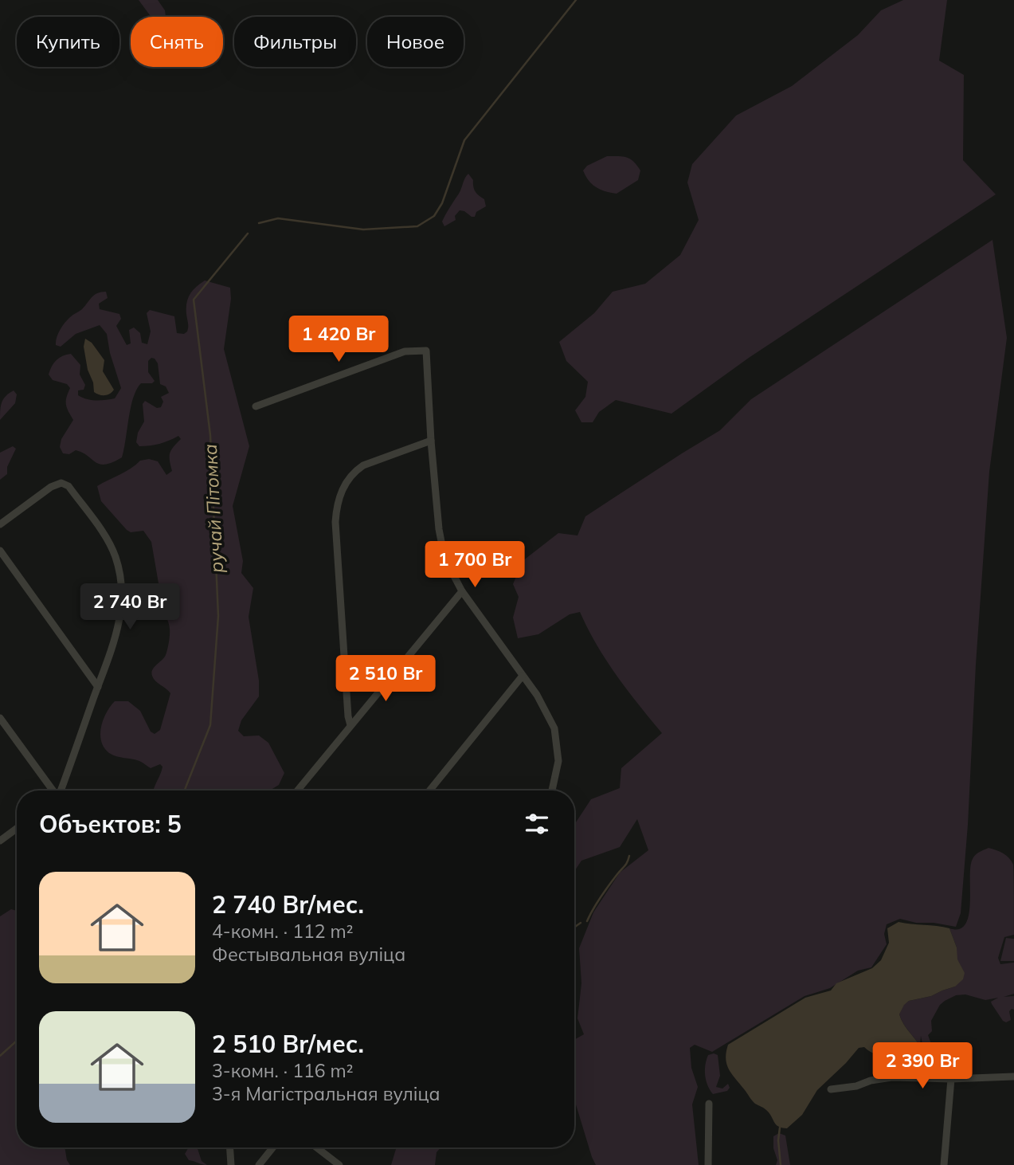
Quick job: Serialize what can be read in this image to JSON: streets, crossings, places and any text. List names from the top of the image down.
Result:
{
  "water": ["ручай Пітомка"],
  "page": {
    "chip": [
      "Купить",
      "Снять",
      "Фильтры",
      "Новое"
    ],
    "price": [
      "1 420 Br",
      "1 700 Br",
      "2 740 Br",
      "2 510 Br",
      "2 390 Br"
    ],
    "heading": "Объектов: 5",
    "list": [
      {
        "name": "2 740 Br/мес.",
        "note": "4-комн. · 112 m² · Фестывальная вуліца"
      },
      {
        "name": "2 510 Br/мес.",
        "note": "3-комн. · 116 m² · 3-я Магістральная вуліца"
      }
    ]
  }
}
